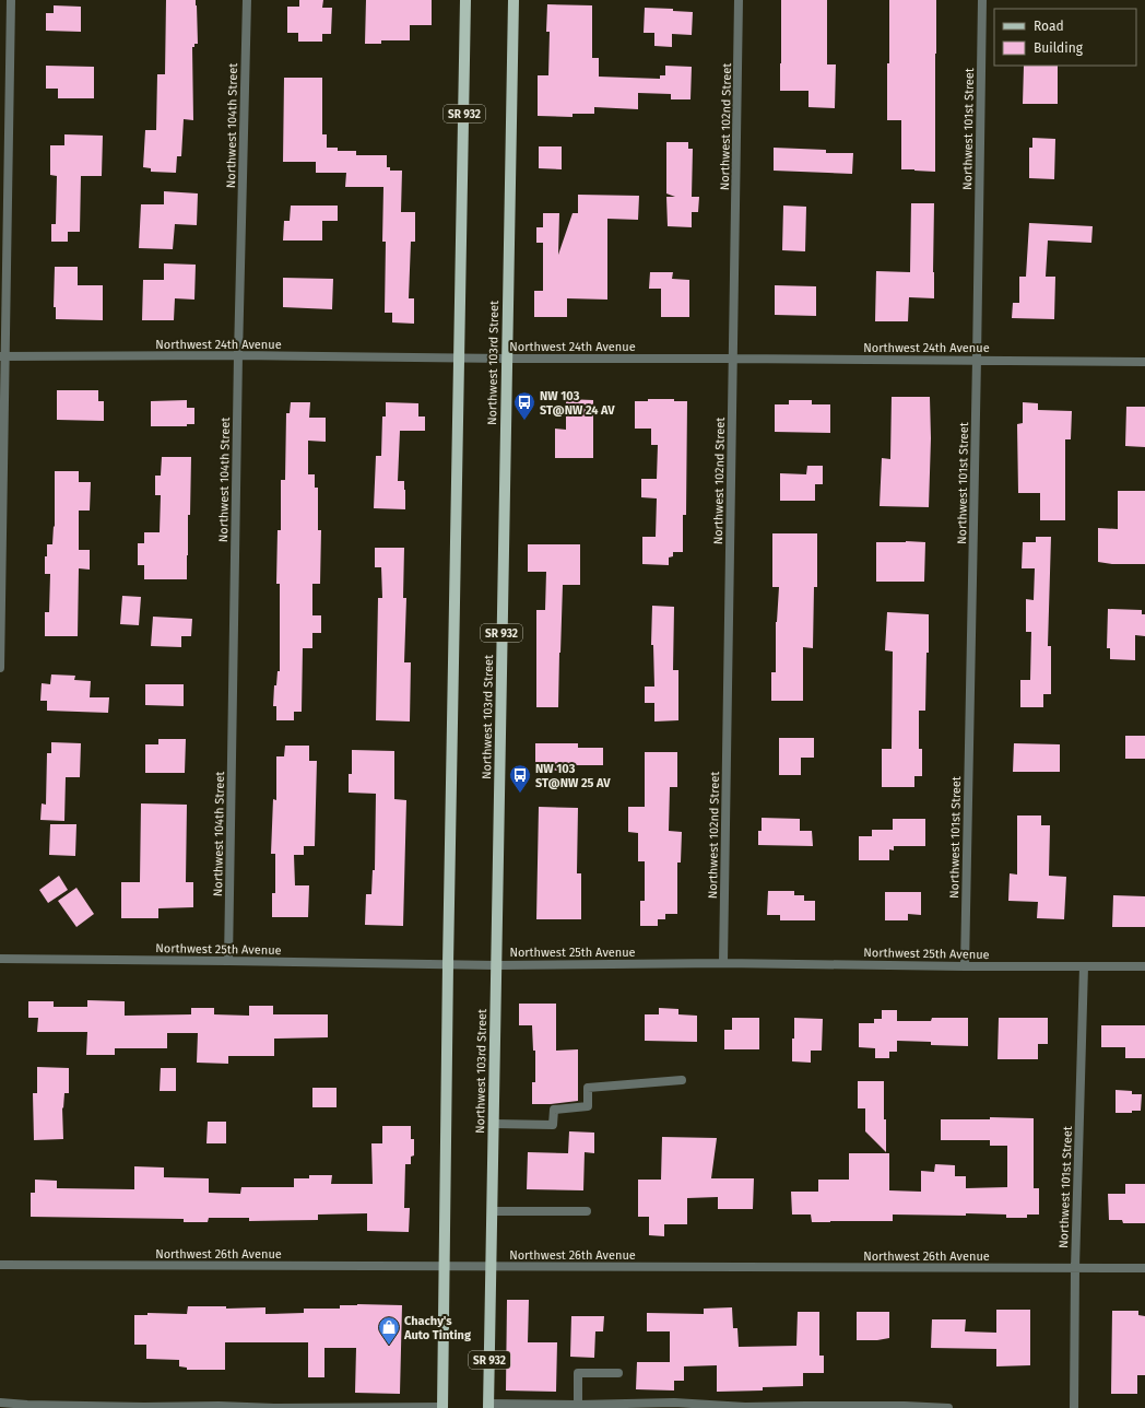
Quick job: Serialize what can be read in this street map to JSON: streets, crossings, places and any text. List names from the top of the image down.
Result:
{
  "streets": {
    "main road": ["SR 932", "Northwest 103rd Street"],
    "street": [
      "Northwest 104th Street",
      "Northwest 102nd Street",
      "Northwest 101st Street",
      "Northwest 24th Avenue",
      "Northwest 25th Avenue",
      "Northwest 26th Avenue"
    ]
  },
  "crossings": [
    ["SR 932", "Northwest 24th Avenue"],
    ["SR 932", "Northwest 25th Avenue"],
    ["SR 932", "Northwest 26th Avenue"],
    ["Northwest 104th Street", "Northwest 24th Avenue"],
    ["Northwest 104th Street", "Northwest 25th Avenue"],
    ["Northwest 102nd Street", "Northwest 24th Avenue"],
    ["Northwest 102nd Street", "Northwest 25th Avenue"],
    ["Northwest 101st Street", "Northwest 24th Avenue"],
    ["Northwest 101st Street", "Northwest 25th Avenue"],
    ["Northwest 101st Street", "Northwest 26th Avenue"],
    ["Northwest 24th Avenue", "Northwest 103rd Street"],
    ["Northwest 103rd Street", "Northwest 25th Avenue"],
    ["Northwest 103rd Street", "Northwest 26th Avenue"]
  ],
  "places": {
    "bus stop": ["NW 103 ST@NW 24 AV", "NW 103 ST@NW 25 AV"],
    "shop": ["Chachy's Auto Tinting"]
  },
  "legend": ["Road", "Building"]
}
